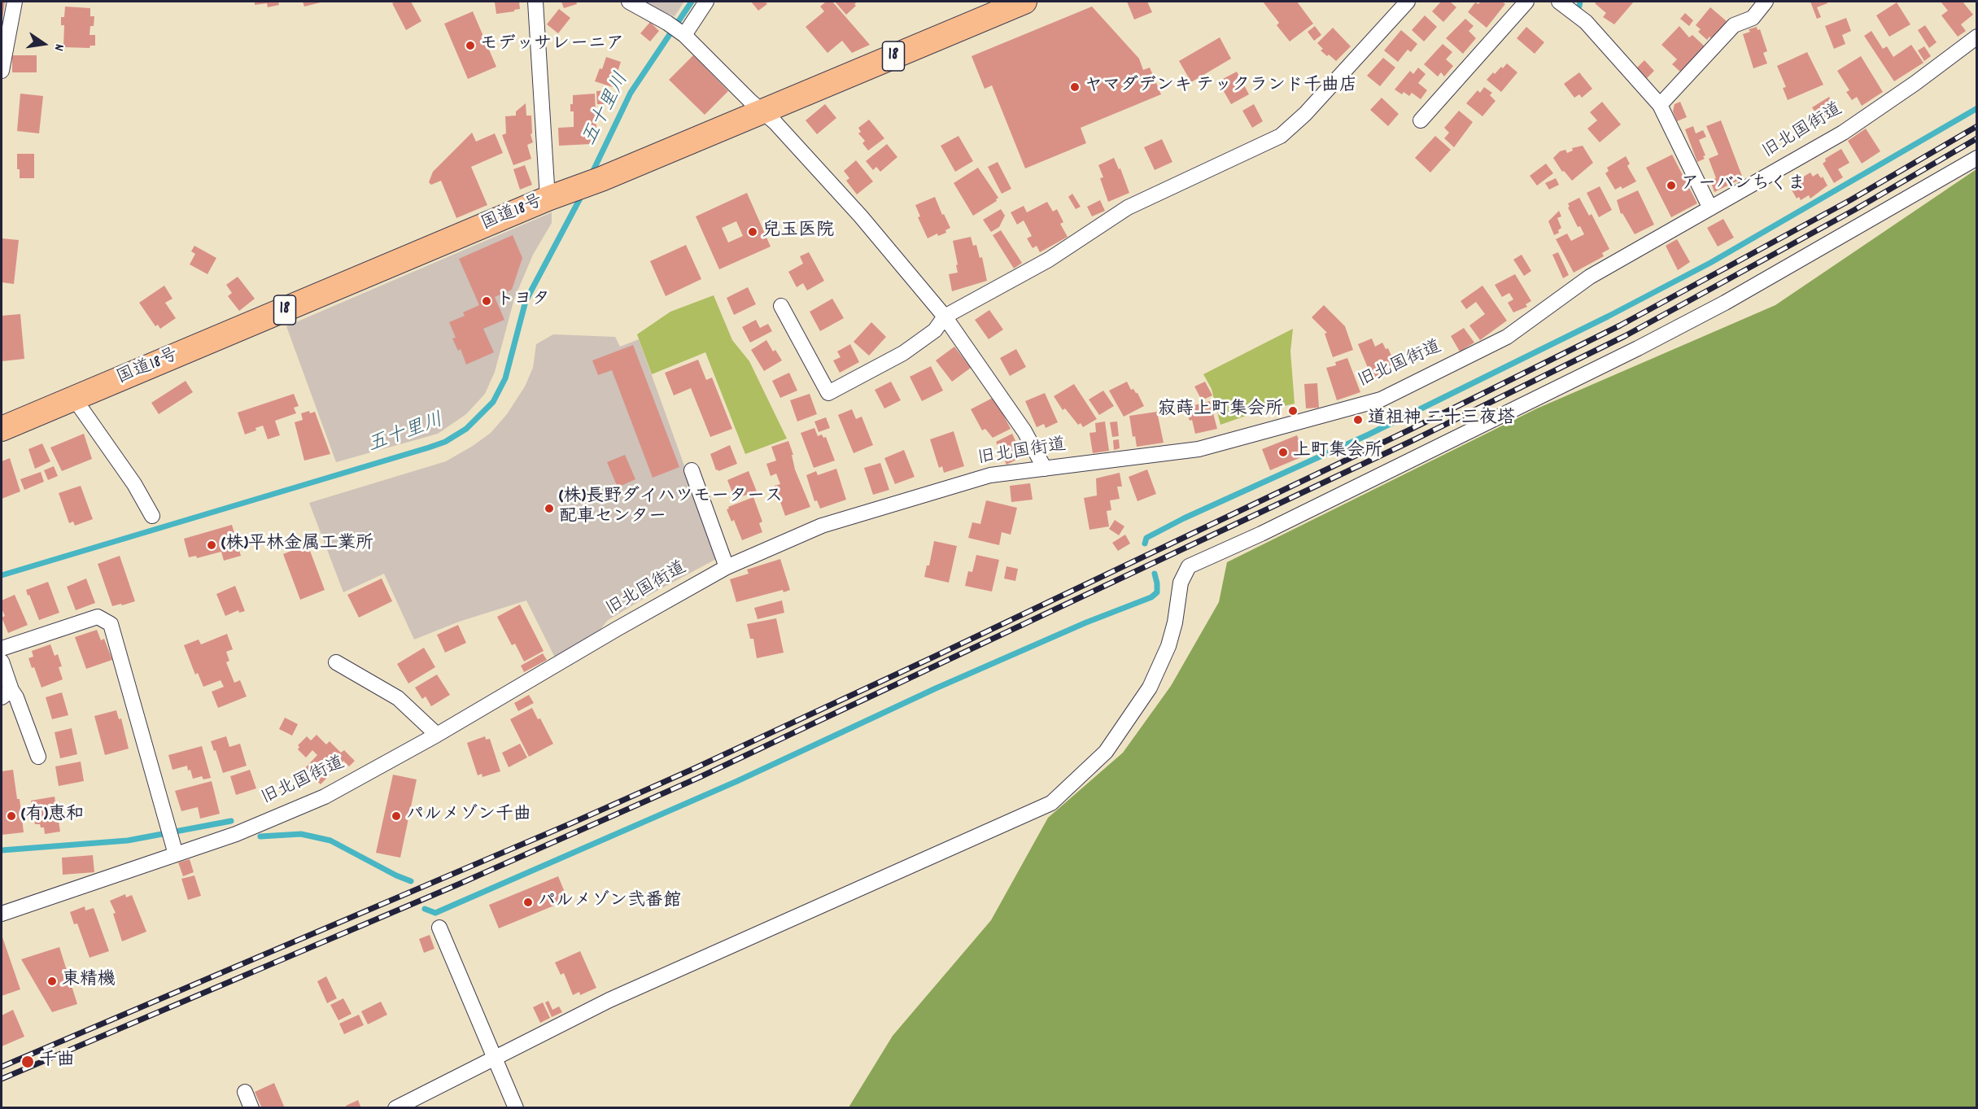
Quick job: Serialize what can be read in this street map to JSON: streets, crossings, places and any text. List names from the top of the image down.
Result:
{
  "streets": {
    "highway": ["18", "国道18号"],
    "street": ["旧北国街道"]
  },
  "water": ["五十里川"],
  "places": [
    "モデッサレーニア",
    "ヤマダデンキ テックランド千曲店",
    "アーバンちくま",
    "兒玉医院",
    "トヨタ",
    "寂蒔上町集会所",
    "道祖神 二十三夜塔",
    "上町集会所",
    "(株)長野ダイハツモータース 配車センター",
    "(株)平林金属工業所",
    "(有)恵和",
    "パルメゾン千曲",
    "パルメゾン弐番館",
    "東精機",
    "千曲"
  ],
  "north": "right"
}
